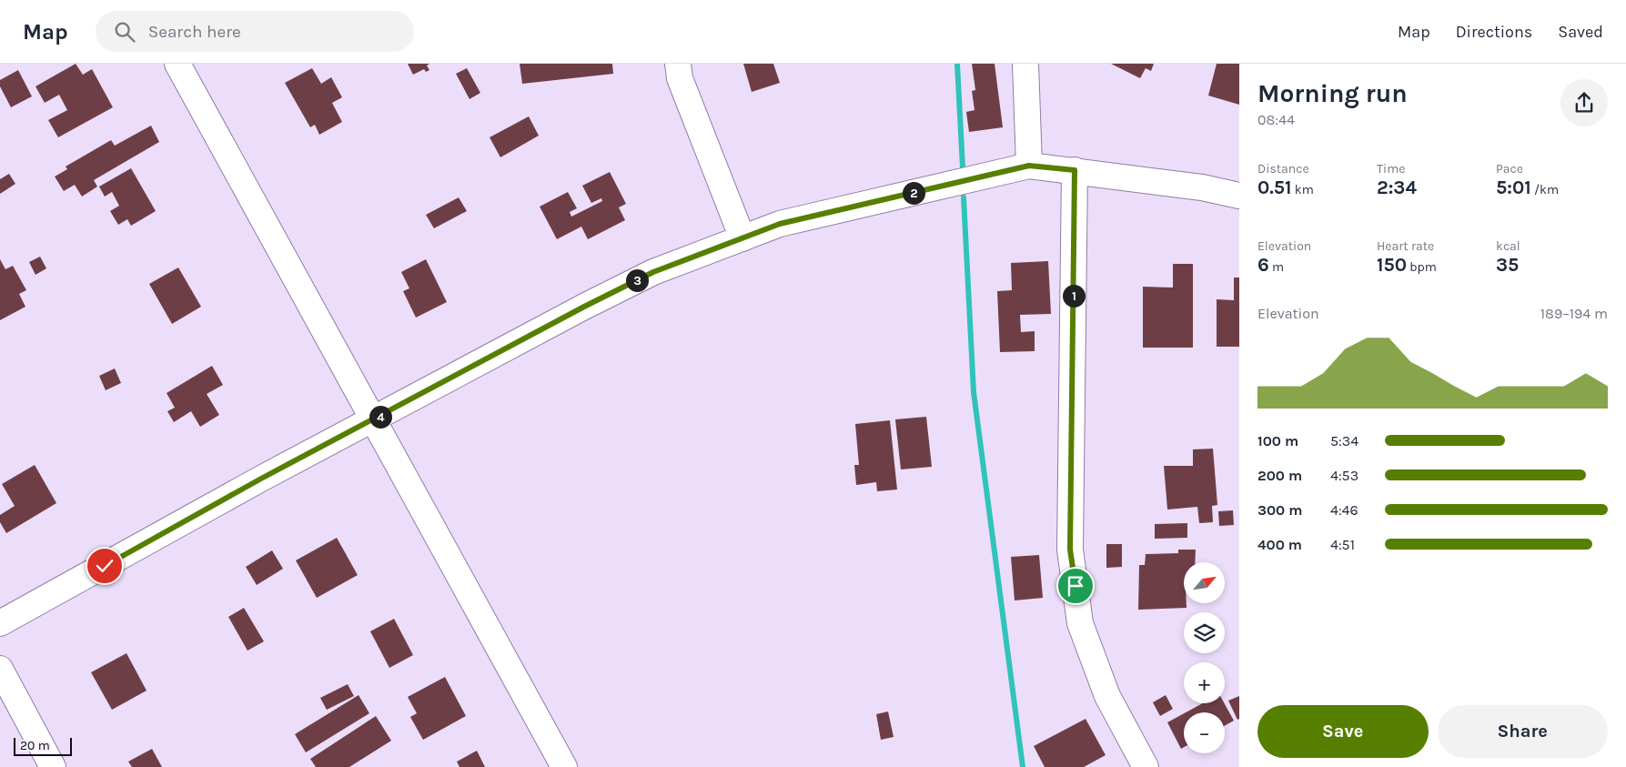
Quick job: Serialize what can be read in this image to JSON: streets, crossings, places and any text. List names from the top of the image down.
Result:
{
  "scale_bar": "20 m",
  "north": "top right",
  "page": {
    "header": "Map",
    "search": "Search here",
    "nav": ["Map", "Directions", "Saved"],
    "heading": ["Morning run", "08:44"],
    "stats": [
      ["Distance", "0.51 km"],
      ["Time", "2:34"],
      ["Pace", "5:01 /km"],
      ["Elevation", "6 m"],
      ["Heart rate", "150 bpm"],
      ["kcal", "35"]
    ],
    "pins": [
      "2",
      "3",
      "1",
      "4"
    ],
    "chart": ["Elevation", "189–194 m"],
    "list": [
      {
        "name": "100 m",
        "note": "5:34"
      },
      {
        "name": "200 m",
        "note": "4:53"
      },
      {
        "name": "300 m",
        "note": "4:46"
      },
      {
        "name": "400 m",
        "note": "4:51"
      }
    ],
    "map_buttons": ["+", "−"],
    "buttons": ["Save", "Share"],
    "scale": "20 m"
  }
}
